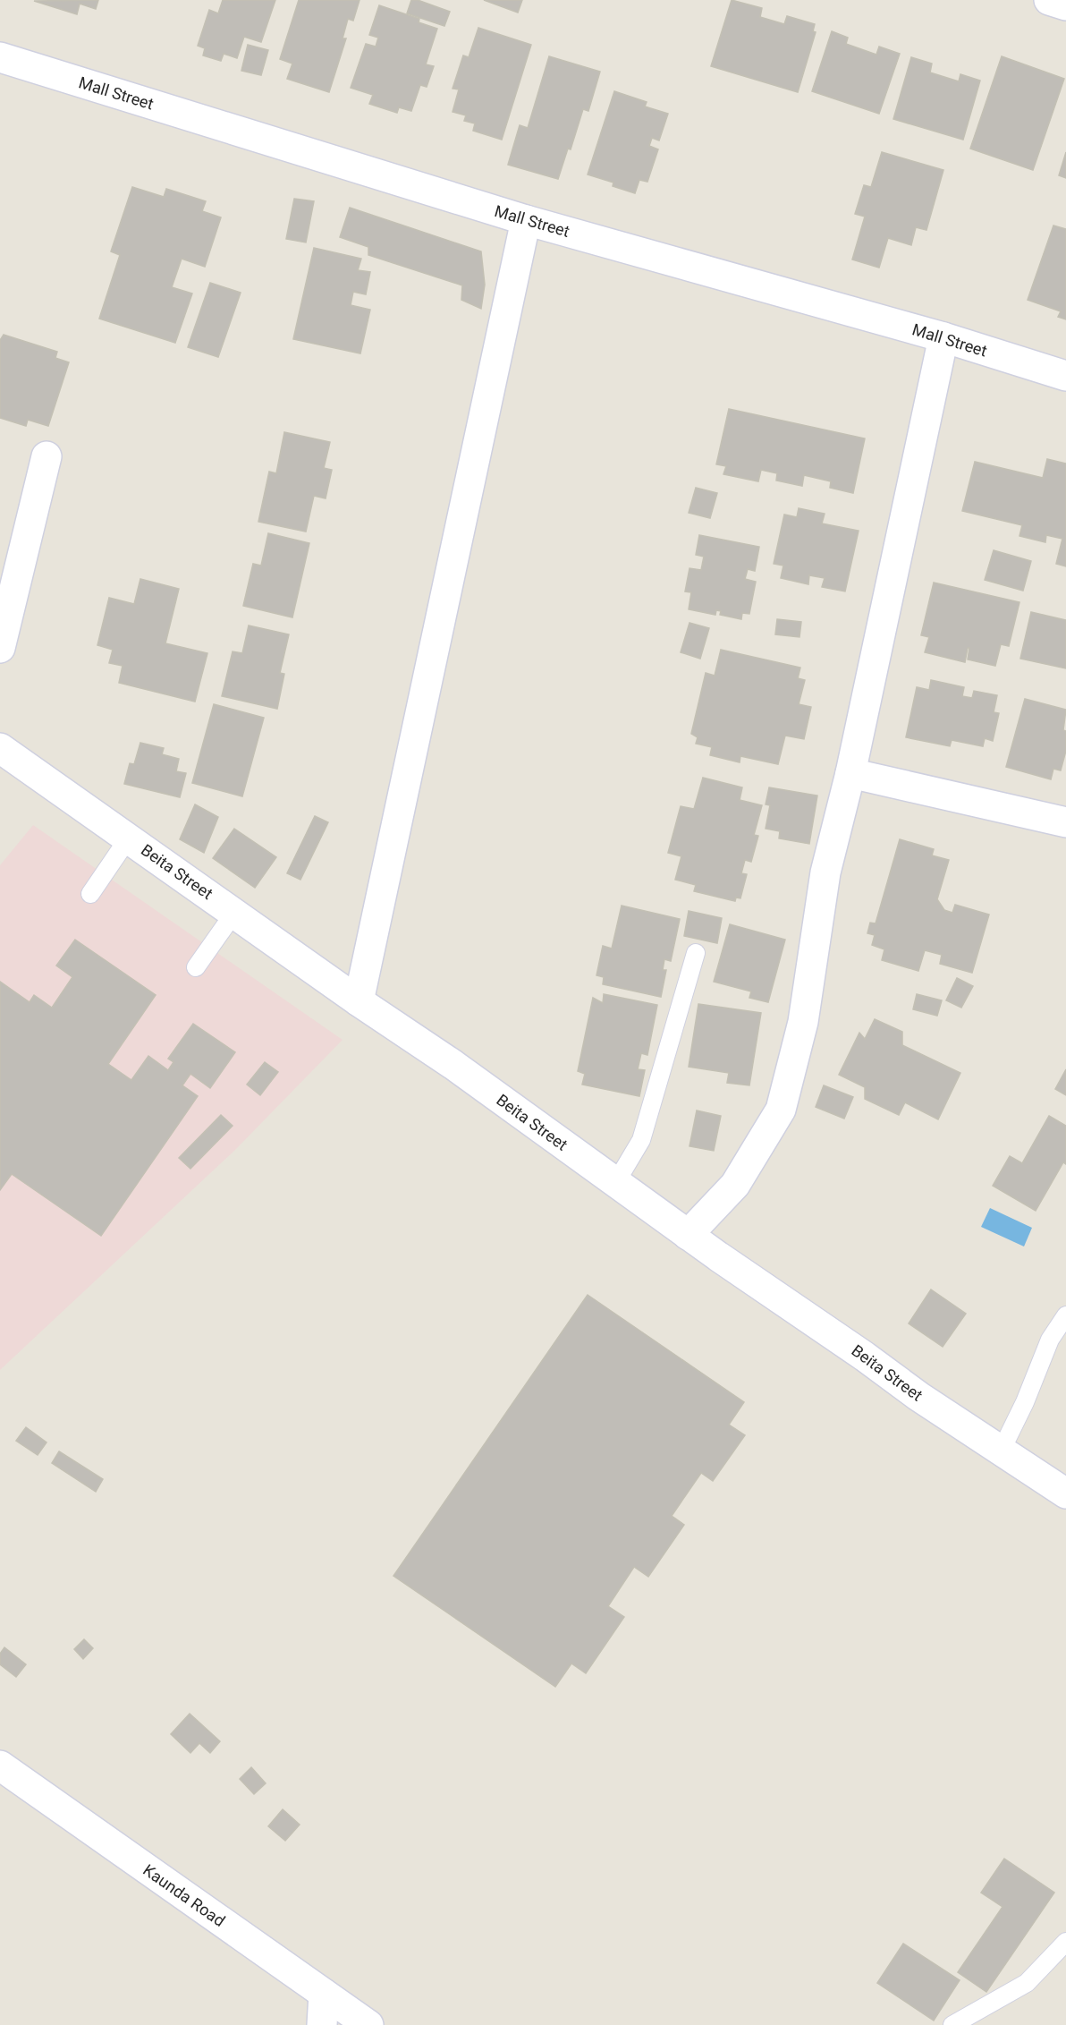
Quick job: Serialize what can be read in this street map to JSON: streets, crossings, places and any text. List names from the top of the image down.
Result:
{
  "streets": {
    "street": ["Mall Street", "Beita Street", "Kaunda Road"]
  }
}
